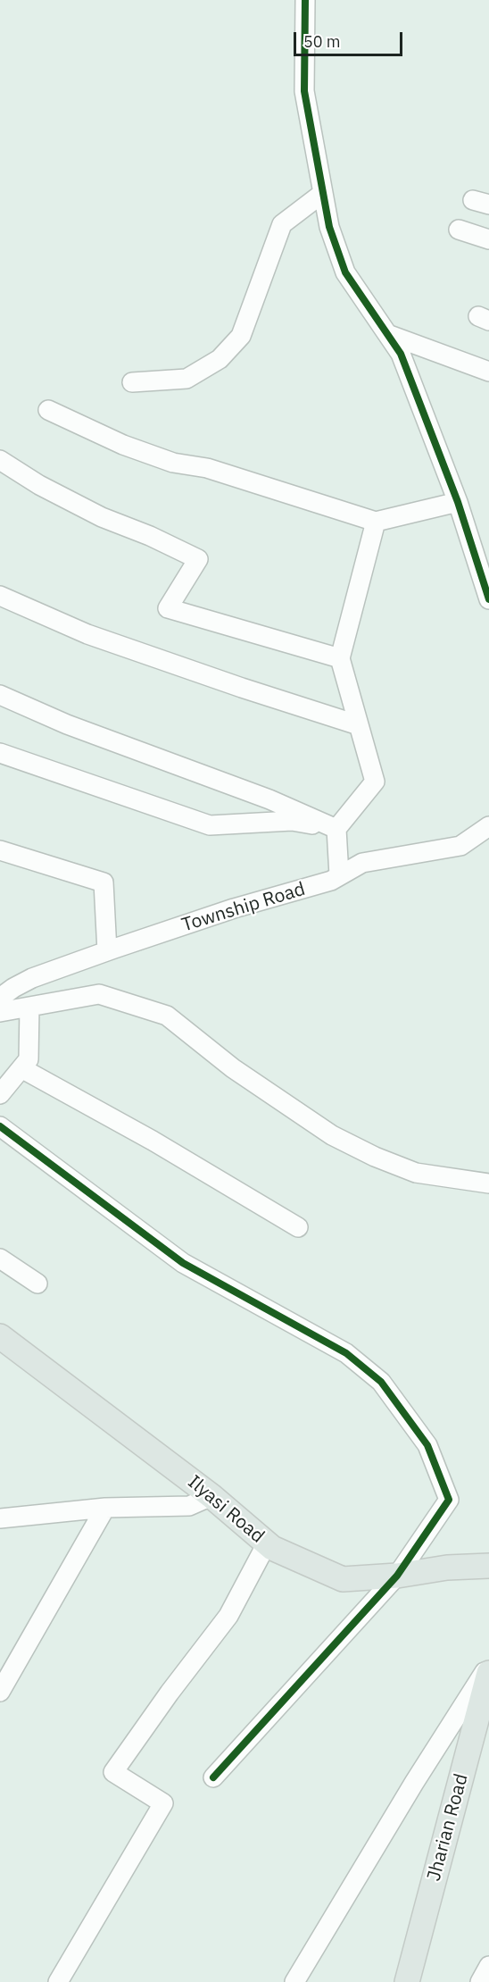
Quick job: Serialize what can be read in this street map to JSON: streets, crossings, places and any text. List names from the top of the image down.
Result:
{
  "streets": {
    "main road": ["Ilyasi Road", "Jharian Road"],
    "street": ["Township Road"]
  },
  "scale_bar": "50 m"
}
